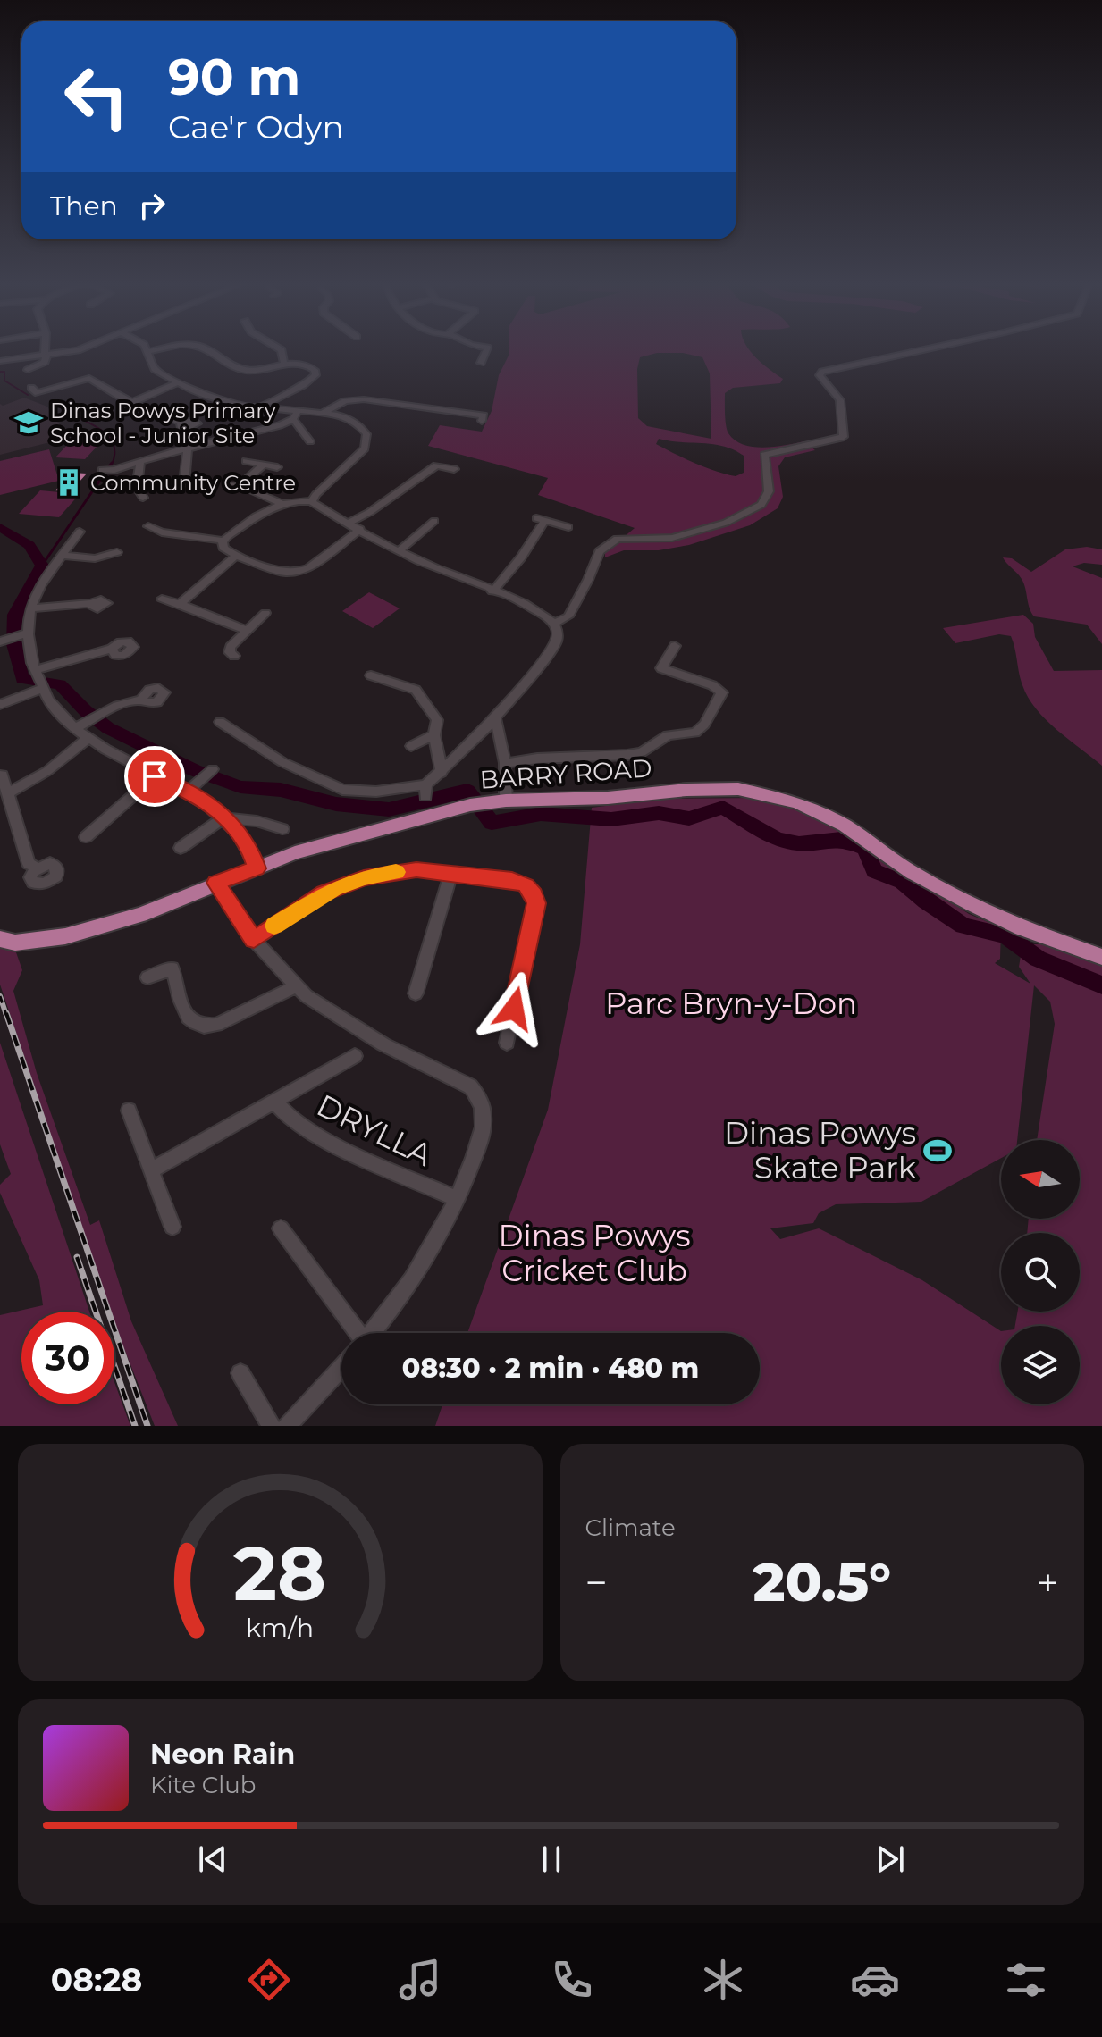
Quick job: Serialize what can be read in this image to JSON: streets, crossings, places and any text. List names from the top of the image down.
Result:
{
  "streets": {
    "main road": ["BARRY ROAD"],
    "street": ["DRYLLA"]
  },
  "parks": ["Parc Bryn-y-Don", "Dinas Powys Cricket Club"],
  "places": {
    "school or university": ["Dinas Powys Primary School - Junior Site"],
    "building": ["Community Centre"],
    "sports": ["Dinas Powys Skate Park"]
  },
  "north": "left",
  "page": {
    "turn": ["90 m", "Cae'r Odyn"],
    "then": "Then",
    "limit": "30",
    "trip": "08:30 · 2 min · 480 m",
    "tile": "Climate",
    "heat": ["−", "20.5°", "+"],
    "song": ["Neon Rain", "Kite Club"],
    "tabs": "08:28",
    "gauge": ["28", "km/h"]
  }
}
